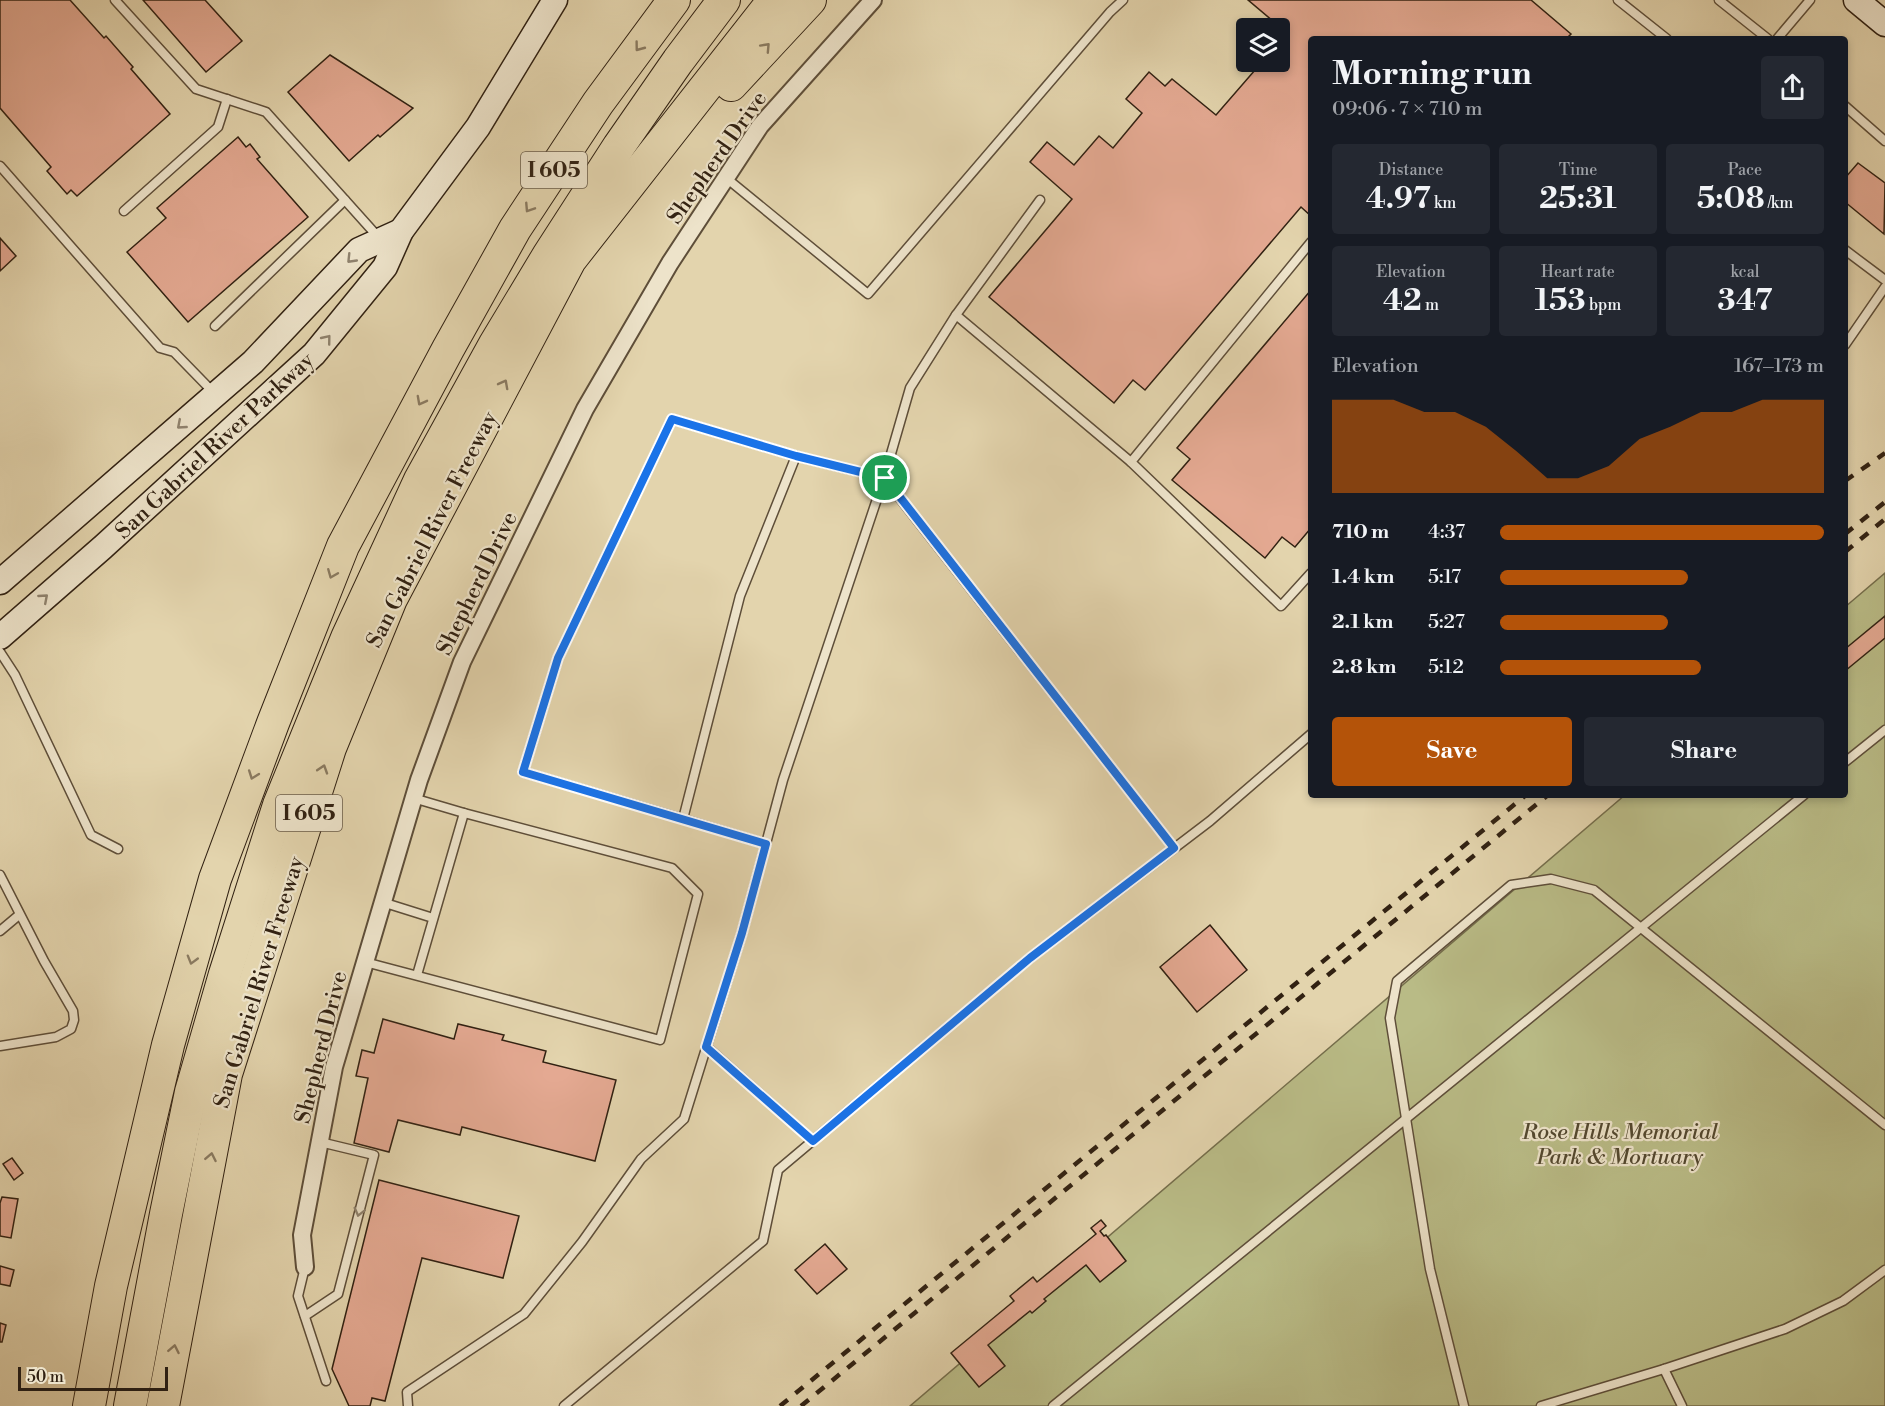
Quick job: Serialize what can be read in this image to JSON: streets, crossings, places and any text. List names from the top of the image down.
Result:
{
  "streets": {
    "highway": ["I 605", "San Gabriel River Freeway"],
    "main road": ["San Gabriel River Parkway"],
    "street": ["Shepherd Drive"]
  },
  "parks": ["Rose Hills Memorial Park & Mortuary"],
  "scale_bar": "50 m",
  "page": {
    "heading": ["Morning run", "09:06 · 7 × 710 m"],
    "stats": [
      ["Distance", "4.97 km"],
      ["Time", "25:31"],
      ["Pace", "5:08 /km"],
      ["Elevation", "42 m"],
      ["Heart rate", "153 bpm"],
      ["kcal", "347"]
    ],
    "chart": ["Elevation", "167–173 m"],
    "list": [
      {
        "name": "710 m",
        "note": "4:37"
      },
      {
        "name": "1.4 km",
        "note": "5:17"
      },
      {
        "name": "2.1 km",
        "note": "5:27"
      },
      {
        "name": "2.8 km",
        "note": "5:12"
      }
    ],
    "buttons": ["Save", "Share"],
    "scale": "50 m"
  }
}
